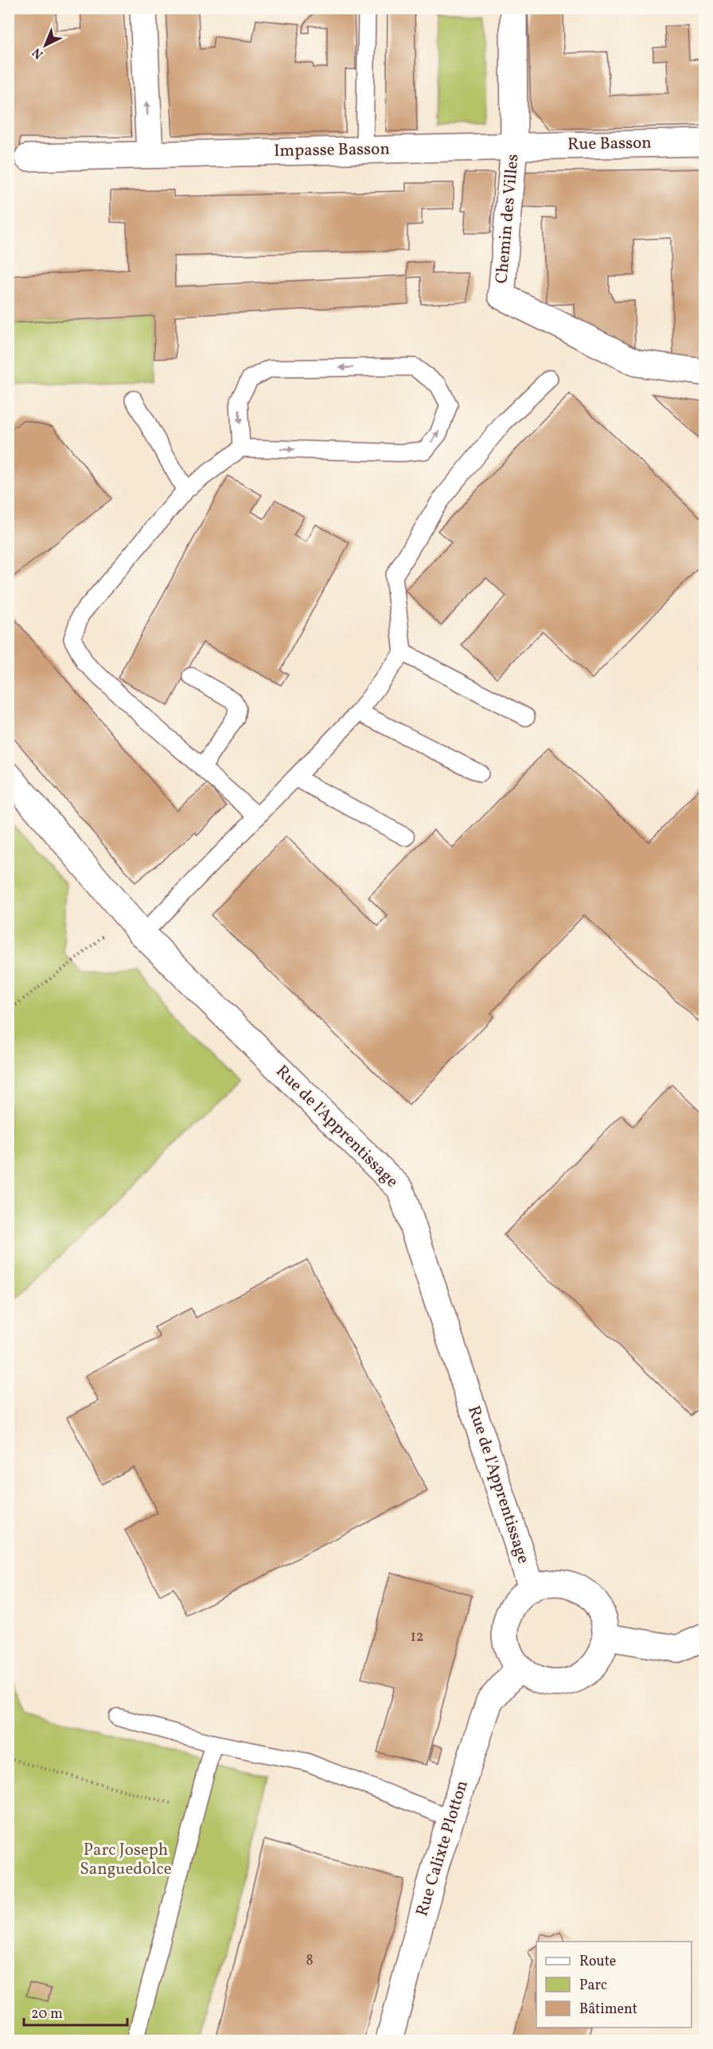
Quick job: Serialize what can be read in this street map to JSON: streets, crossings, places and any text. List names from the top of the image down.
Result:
{
  "streets": {
    "street": [
      "Rue Basson",
      "Impasse Basson",
      "Chemin des Villes",
      "Rue de l'Apprentissage",
      "Rue Calixte Plotton"
    ]
  },
  "crossings": [
    ["Rue Basson", "Impasse Basson"],
    ["Rue Basson", "Chemin des Villes"],
    ["Impasse Basson", "Chemin des Villes"],
    ["Rue de l'Apprentissage", "Rue Calixte Plotton"]
  ],
  "parks": ["Parc Joseph Sanguedolce"],
  "house_numbers": ["12", "8"],
  "legend": ["Route", "Parc", "Bâtiment"],
  "scale_bar": "20 m",
  "north": "bottom left"
}
